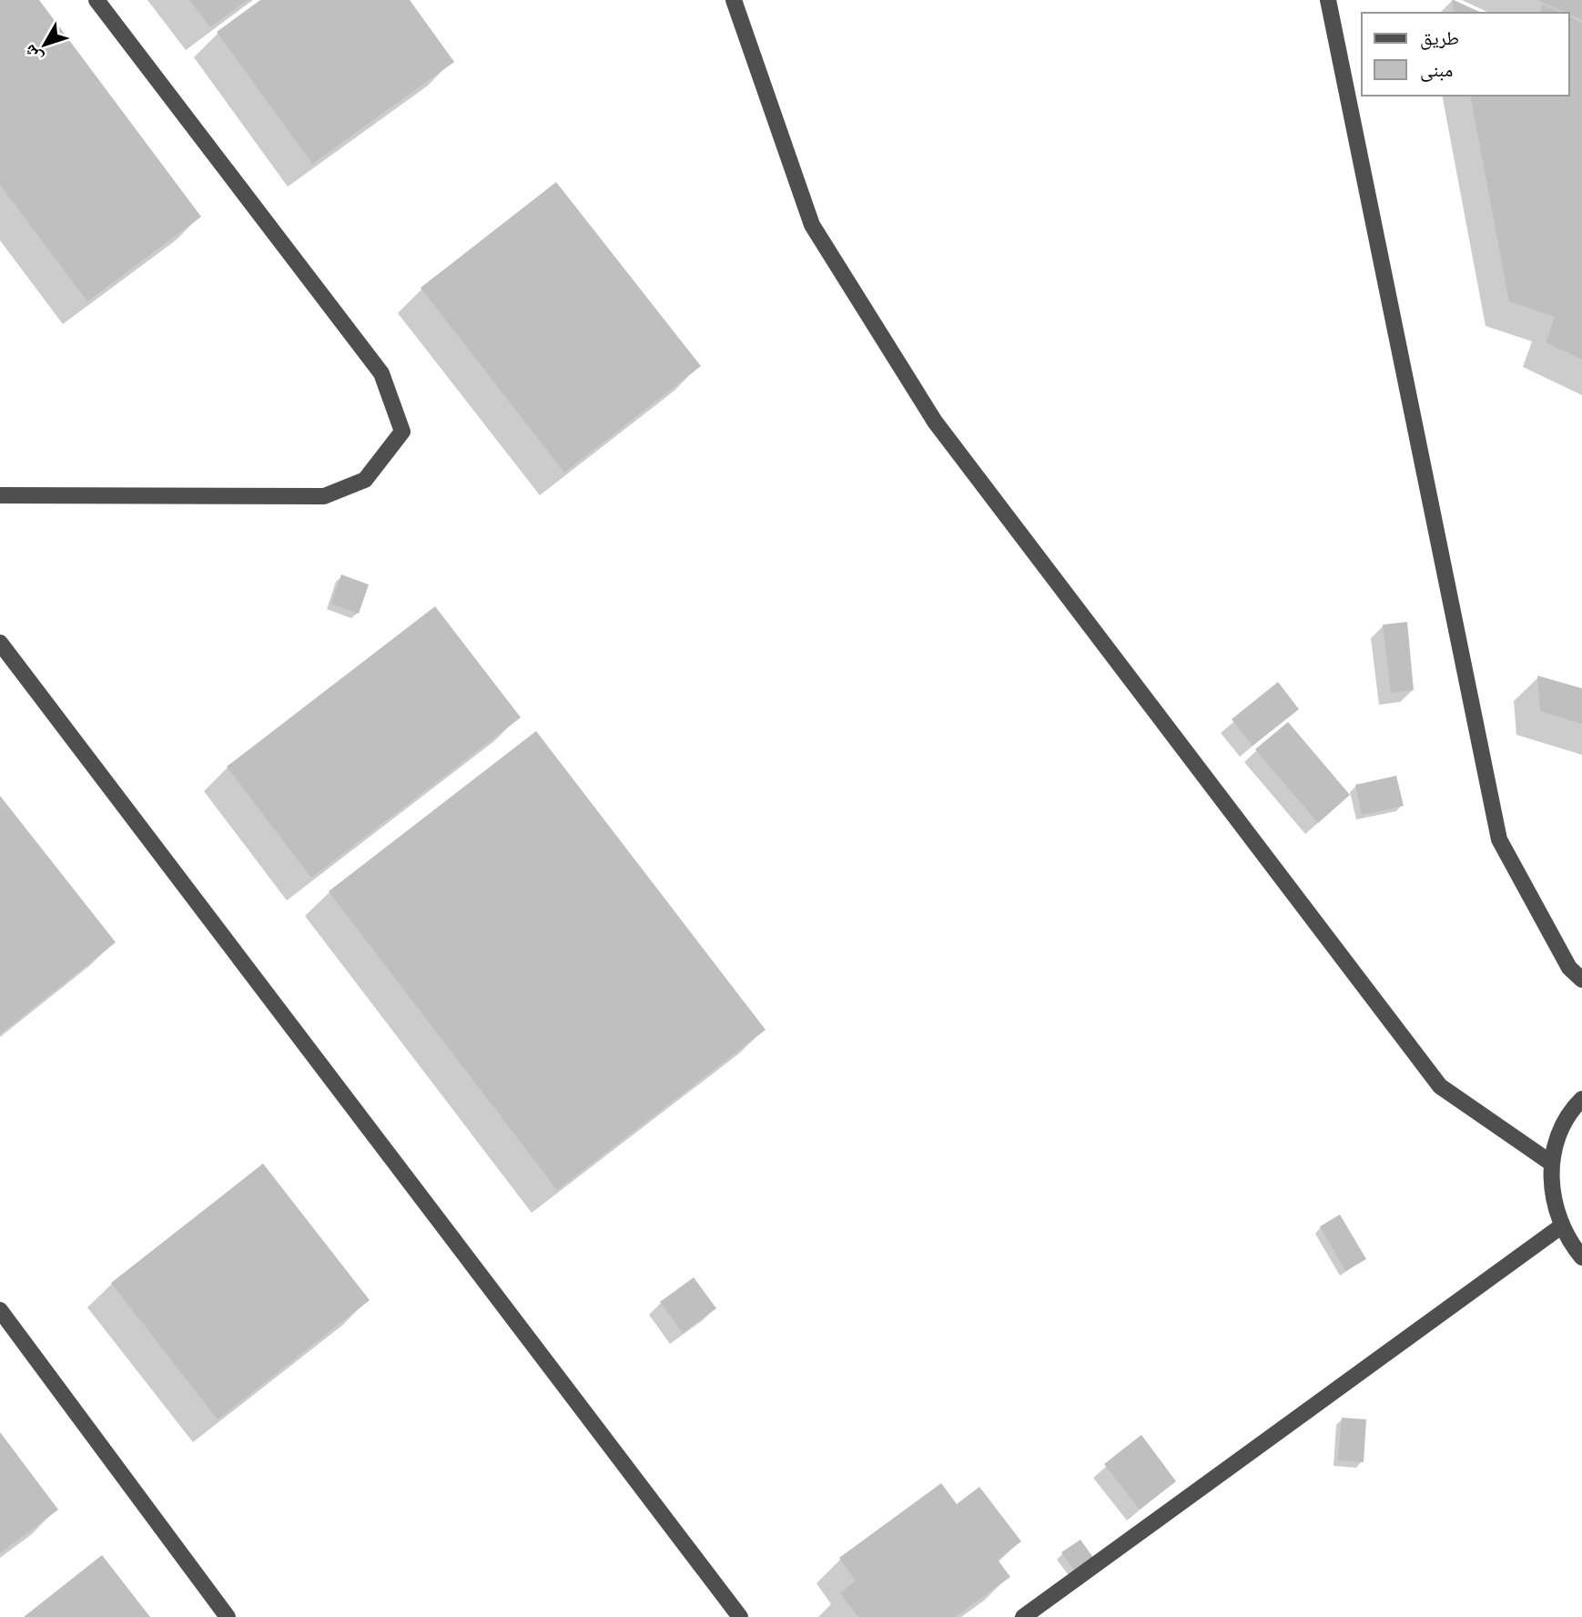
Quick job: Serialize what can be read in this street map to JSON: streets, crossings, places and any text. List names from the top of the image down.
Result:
{
  "legend": ["طريق", "مبنى"],
  "north": "bottom left"
}
